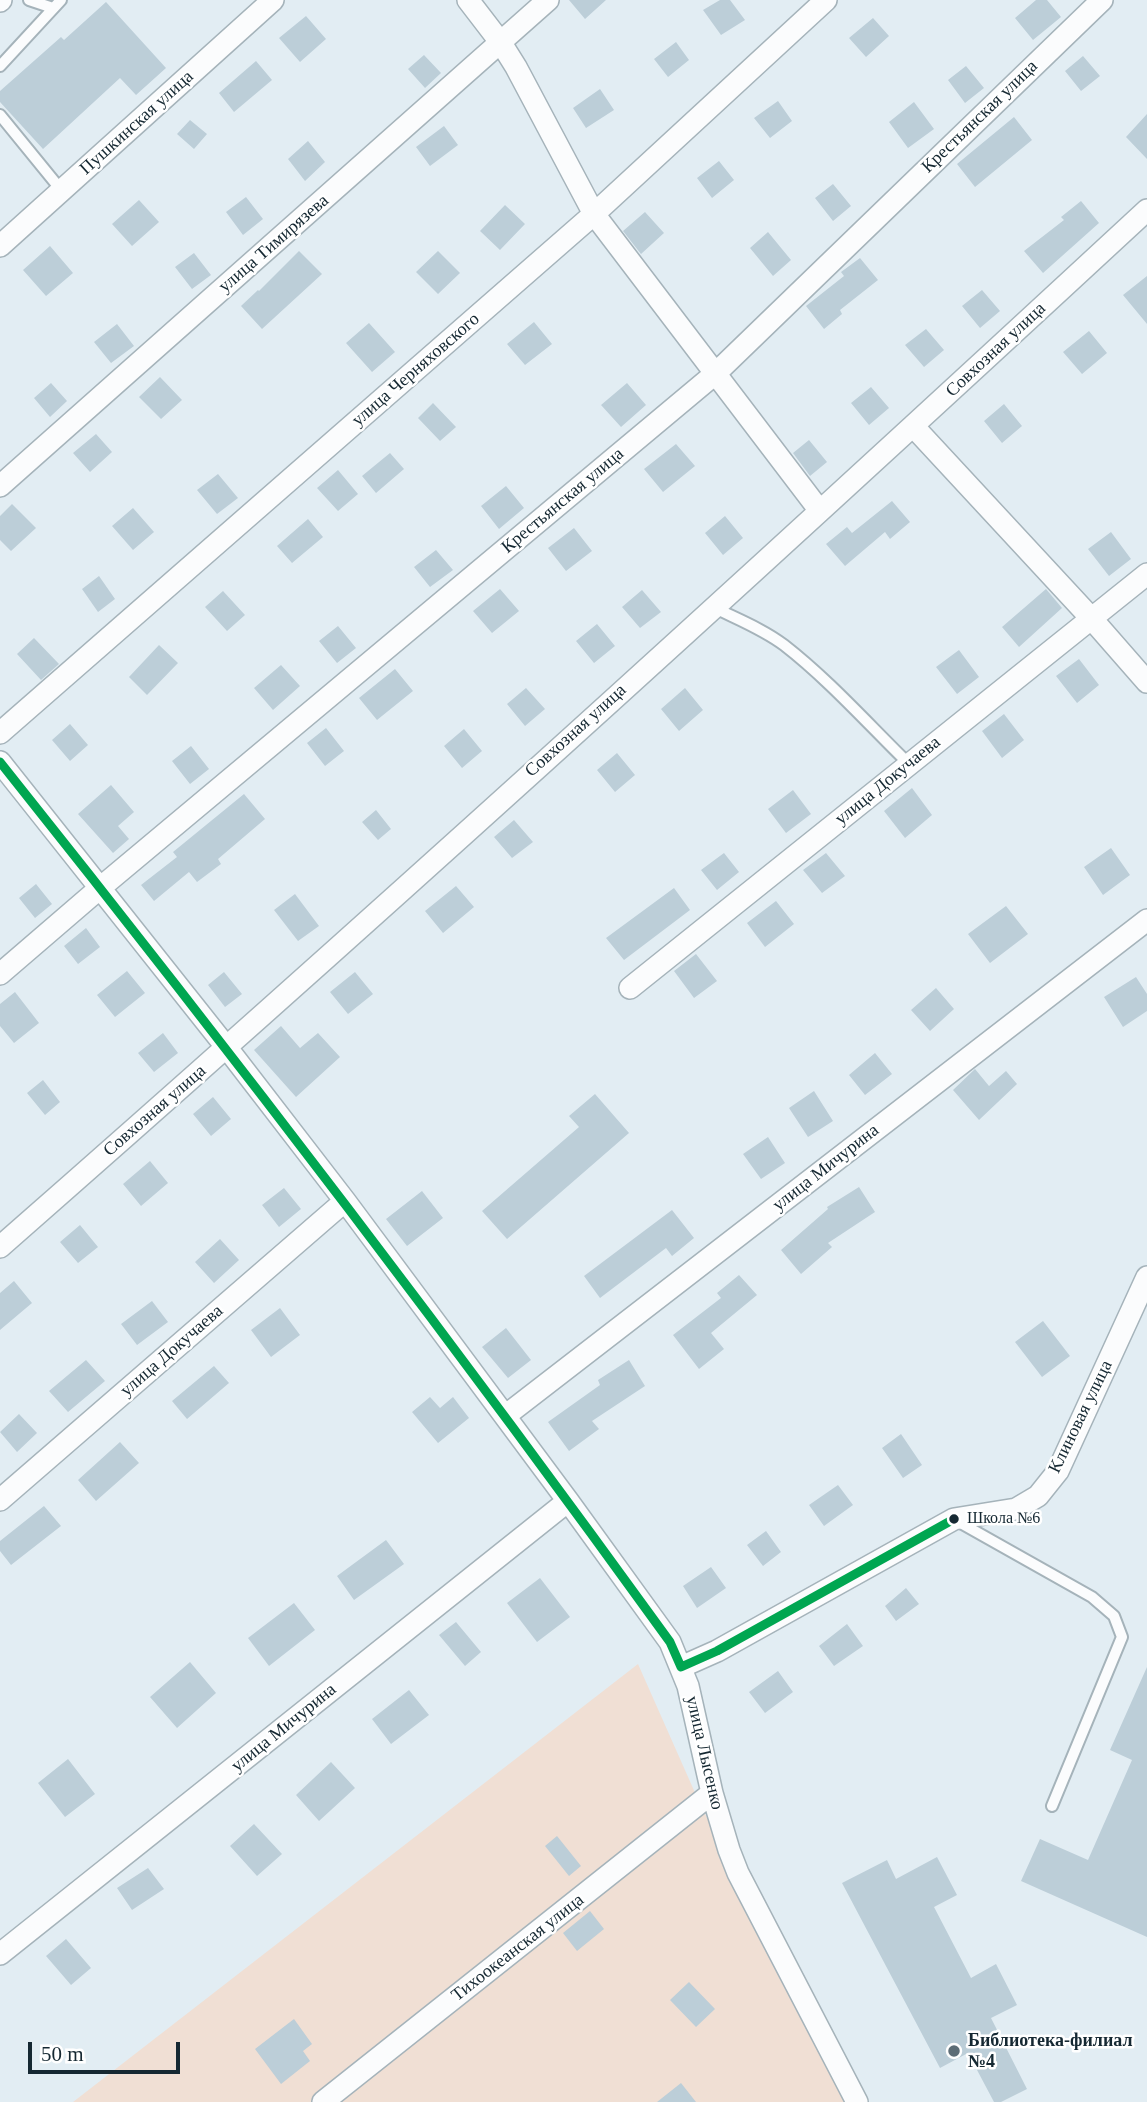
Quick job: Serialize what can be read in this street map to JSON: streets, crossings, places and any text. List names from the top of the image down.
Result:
{
  "streets": {
    "street": [
      "Крестьянская улица",
      "Пушкинская улица",
      "улица Тимирязева",
      "Совхозная улица",
      "улица Черняховского",
      "улица Докучаева",
      "улица Мичурина",
      "Клиновая улица",
      "улица Лысенко",
      "Тихоокеанская улица"
    ]
  },
  "crossings": [
    ["Крестьянская улица", "улица Лысенко"],
    ["Совхозная улица", "улица Лысенко"],
    ["улица Докучаева", "улица Лысенко"],
    ["улица Мичурина", "улица Лысенко"],
    ["Клиновая улица", "улица Лысенко"],
    ["улица Лысенко", "Тихоокеанская улица"]
  ],
  "places": ["Школа №6", "Библиотека-филиал №4"],
  "scale_bar": "50 m"
}
